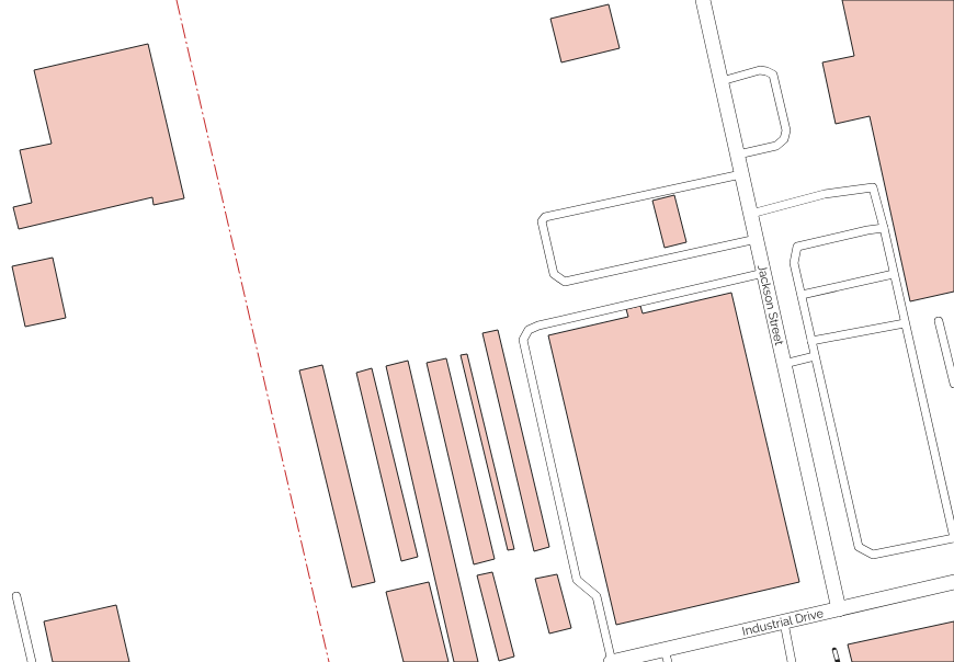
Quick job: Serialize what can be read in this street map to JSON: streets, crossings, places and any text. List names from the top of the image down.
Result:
{
  "streets": {
    "street": ["Jackson Street", "Industrial Drive"]
  },
  "crossings": [
    ["Jackson Street", "Industrial Drive"]
  ]
}
